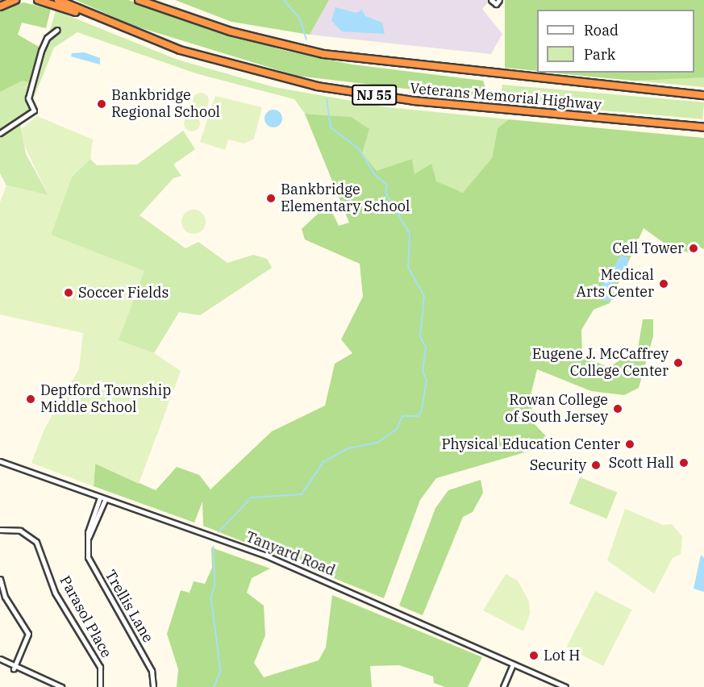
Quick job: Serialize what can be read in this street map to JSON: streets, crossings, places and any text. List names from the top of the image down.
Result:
{
  "streets": {
    "highway": ["NJ 55", "Veterans Memorial Highway"],
    "street": ["Tanyard Road", "Trellis Lane", "Parasol Place"]
  },
  "crossings": [
    ["Tanyard Road", "Trellis Lane"]
  ],
  "places": [
    "Bankbridge Regional School",
    "Bankbridge Elementary School",
    "Cell Tower",
    "Medical Arts Center",
    "Soccer Fields",
    "Eugene J. McCaffrey College Center",
    "Deptford Township Middle School",
    "Rowan College of South Jersey",
    "Physical Education Center",
    "Scott Hall",
    "Security",
    "Lot H"
  ],
  "legend": ["Road", "Park"]
}
